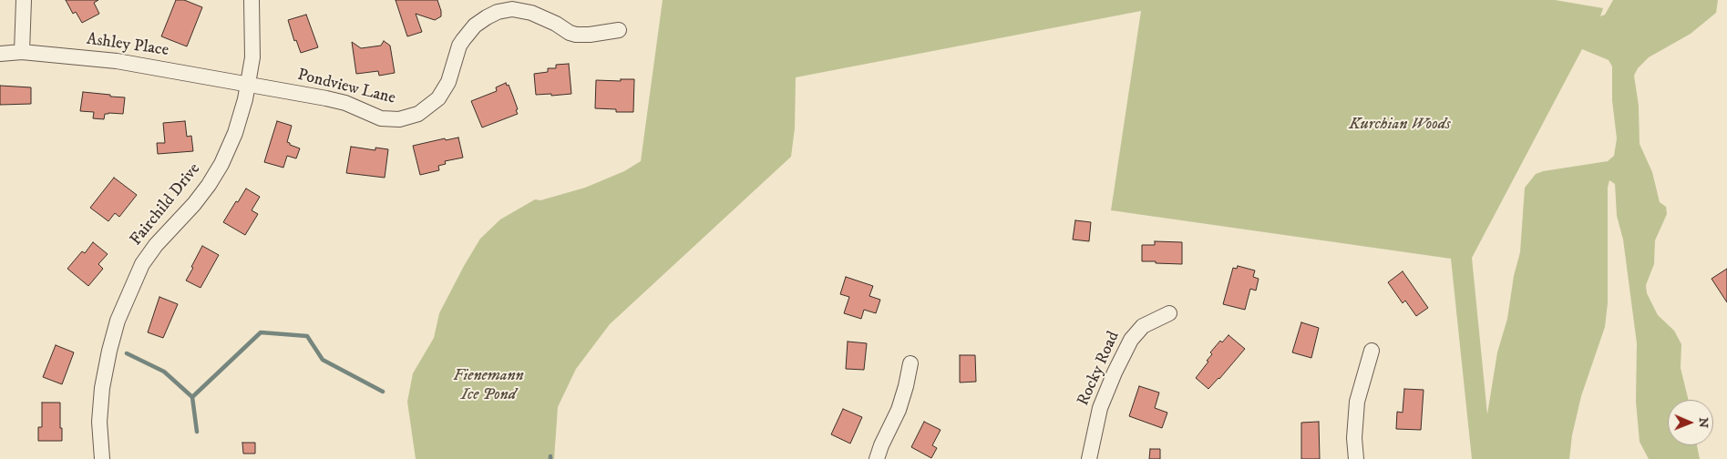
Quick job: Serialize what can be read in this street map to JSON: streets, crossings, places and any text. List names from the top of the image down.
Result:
{
  "streets": {
    "street": [
      "Ashley Place",
      "Pondview Lane",
      "Fairchild Drive",
      "Rocky Road"
    ]
  },
  "crossings": [
    ["Ashley Place", "Pondview Lane"],
    ["Ashley Place", "Fairchild Drive"],
    ["Pondview Lane", "Fairchild Drive"]
  ],
  "parks": ["Kurchian Woods", "Fienemann Ice Pond"],
  "north": "right"
}
